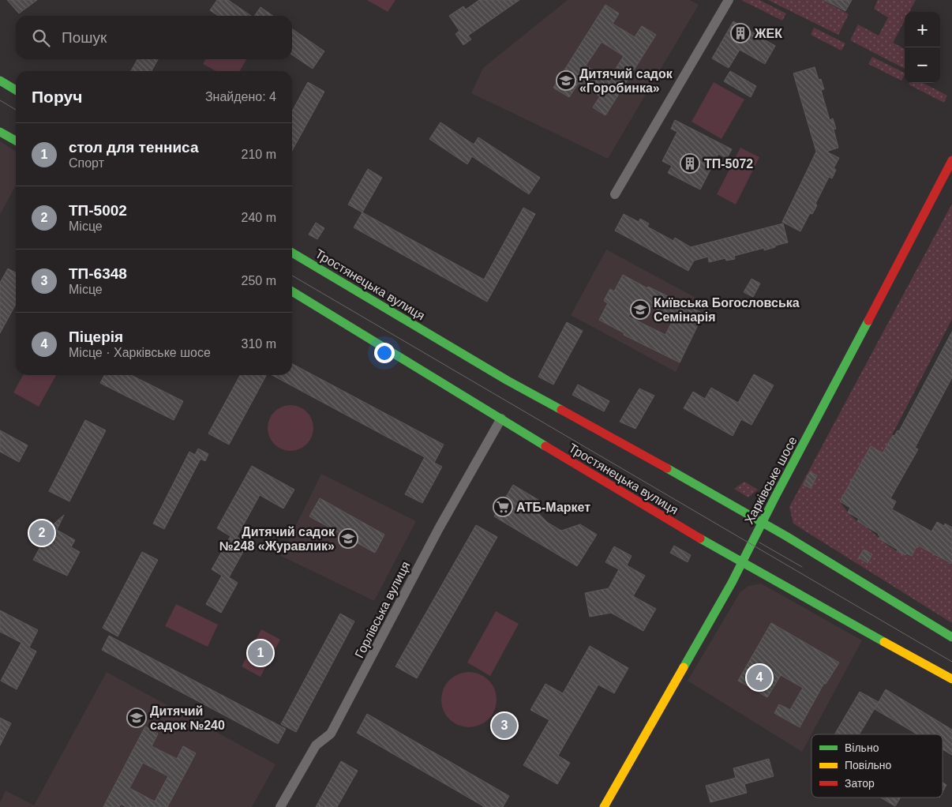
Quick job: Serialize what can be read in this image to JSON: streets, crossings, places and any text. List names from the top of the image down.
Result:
{
  "streets": {
    "main road": ["Тростянецька вулиця", "Харківське шосе"],
    "street": ["Горлівська вулиця"]
  },
  "crossings": [
    ["Тростянецька вулиця", "Харківське шосе"],
    ["Тростянецька вулиця", "Горлівська вулиця"]
  ],
  "places": {
    "building": ["ЖЕК", "ТП-5072"],
    "school or university": [
      "Дитячий садок «Горобинка»",
      "Київська Богословська Семінарія",
      "Дитячий садок №248 «Журавлик»",
      "Дитячий садок №240"
    ],
    "supermarket": ["АТБ-Маркет"]
  },
  "legend": ["Вільно", "Повільно", "Затор"],
  "page": {
    "map_buttons": ["+", "−"],
    "search": "Пошук",
    "heading": ["Поруч", "Знайдено: 4"],
    "list": [
      {
        "mark": "1",
        "name": "стол для тенниса",
        "note": "Спорт",
        "value": "210 m"
      },
      {
        "mark": "2",
        "name": "ТП-5002",
        "note": "Місце",
        "value": "240 m"
      },
      {
        "mark": "3",
        "name": "ТП-6348",
        "note": "Місце",
        "value": "250 m"
      },
      {
        "mark": "4",
        "name": "Піцерія",
        "note": "Місце · Харківське шосе",
        "value": "310 m"
      }
    ],
    "pins": [
      "2",
      "1",
      "4",
      "3"
    ]
  }
}
